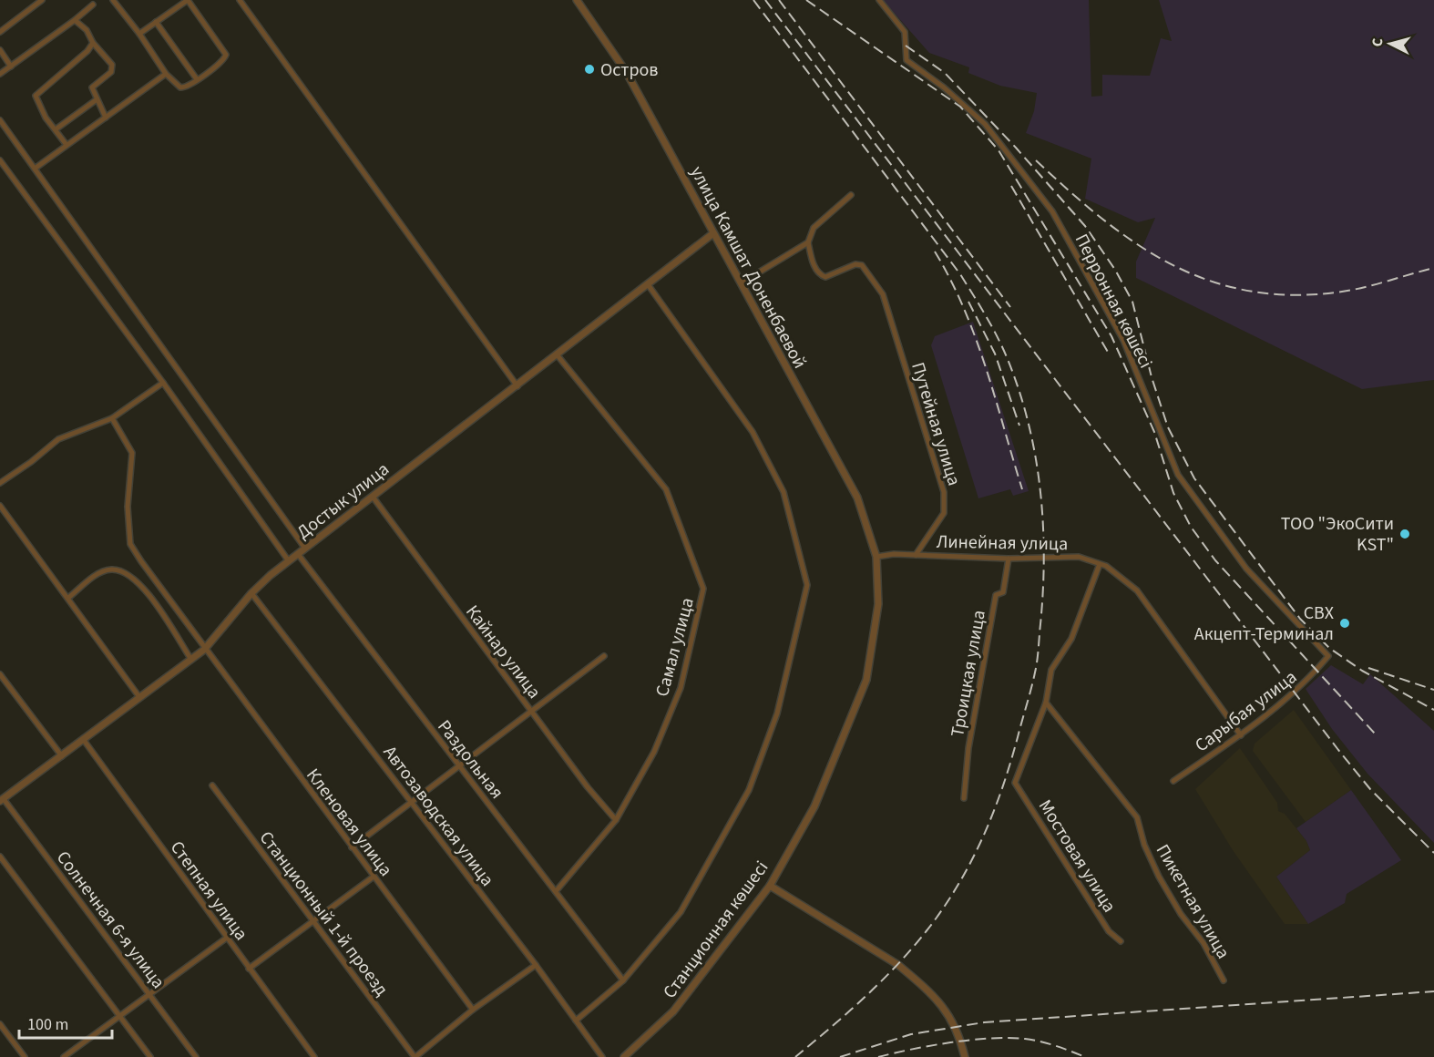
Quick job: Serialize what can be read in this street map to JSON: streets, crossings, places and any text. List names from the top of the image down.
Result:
{
  "streets": {
    "street": [
      "улица Камшат Доненбаевой",
      "Перронная көшесі",
      "Путейная улица",
      "Достык улица",
      "Линейная улица",
      "Самал улица",
      "Кайнар улица",
      "Троицкая улица",
      "Сарыбая улица",
      "Раздольная",
      "Автозаводская улица",
      "Кленовая улица",
      "Мостовая улица",
      "Степная улица",
      "Пикетная улица",
      "Станционный 1-й проезд",
      "Солнечная 6-я улица",
      "Станционная көшесі"
    ]
  },
  "crossings": [
    ["улица Камшат Доненбаевой", "Достык улица"],
    ["улица Камшат Доненбаевой", "Линейная улица"],
    ["улица Камшат Доненбаевой", "Станционная көшесі"],
    ["Перронная көшесі", "Сарыбая улица"],
    ["Путейная улица", "Линейная улица"],
    ["Достык улица", "Самал улица"],
    ["Достык улица", "Кайнар улица"],
    ["Достык улица", "Раздольная"],
    ["Достык улица", "Автозаводская улица"],
    ["Достык улица", "Кленовая улица"],
    ["Достык улица", "Степная улица"],
    ["Достык улица", "Солнечная 6-я улица"],
    ["Линейная улица", "Троицкая улица"],
    ["Линейная улица", "Сарыбая улица"],
    ["Линейная улица", "Станционная көшесі"],
    ["Самал улица", "Кайнар улица"],
    ["Самал улица", "Раздольная"],
    ["Мостовая улица", "Пикетная улица"]
  ],
  "places": ["Остров", "ТОО \"ЭкоСити KST\"", "СВХ Акцепт-Терминал"],
  "scale_bar": "100 m",
  "north": "left"
}
